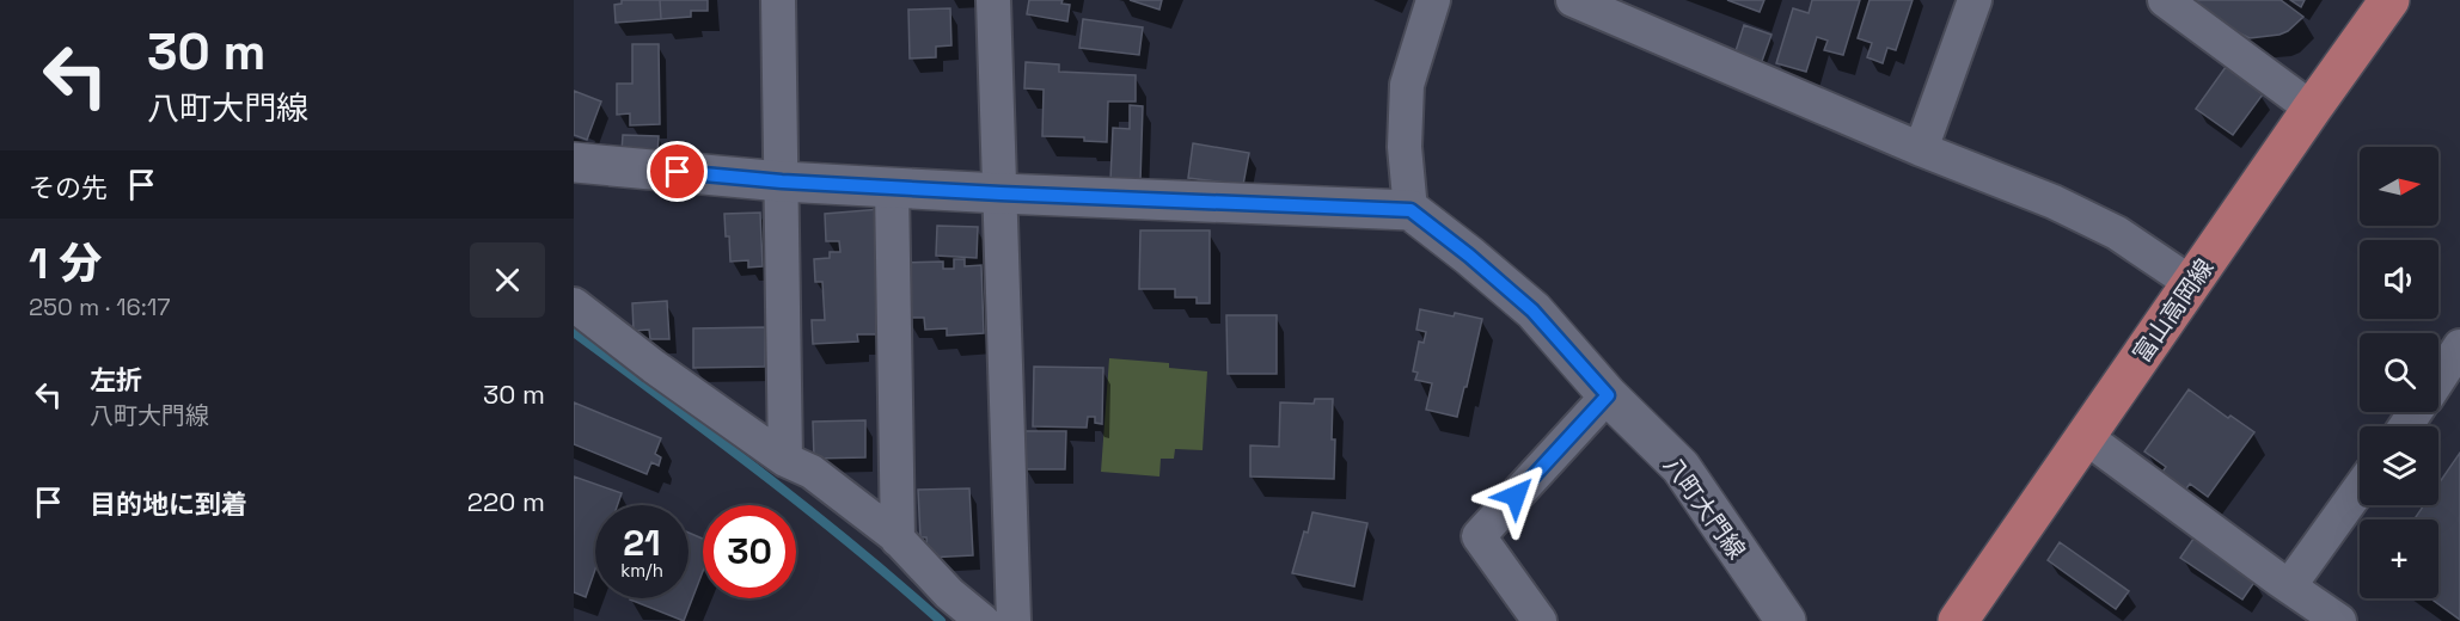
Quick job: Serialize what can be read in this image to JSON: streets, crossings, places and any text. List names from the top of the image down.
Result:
{
  "streets": {
    "main road": ["富山高岡線", "八町大門線"]
  },
  "north": "right",
  "page": {
    "turn": ["30 m", "八町大門線"],
    "map_buttons": "+",
    "then": "その先",
    "heading": ["1 分", "250 m · 16:17"],
    "list": [
      {
        "name": "左折",
        "note": "八町大門線",
        "value": "30 m"
      },
      {
        "name": "目的地に到着",
        "value": "220 m"
      }
    ],
    "speed": "21 km/h",
    "limit": "30"
  }
}
